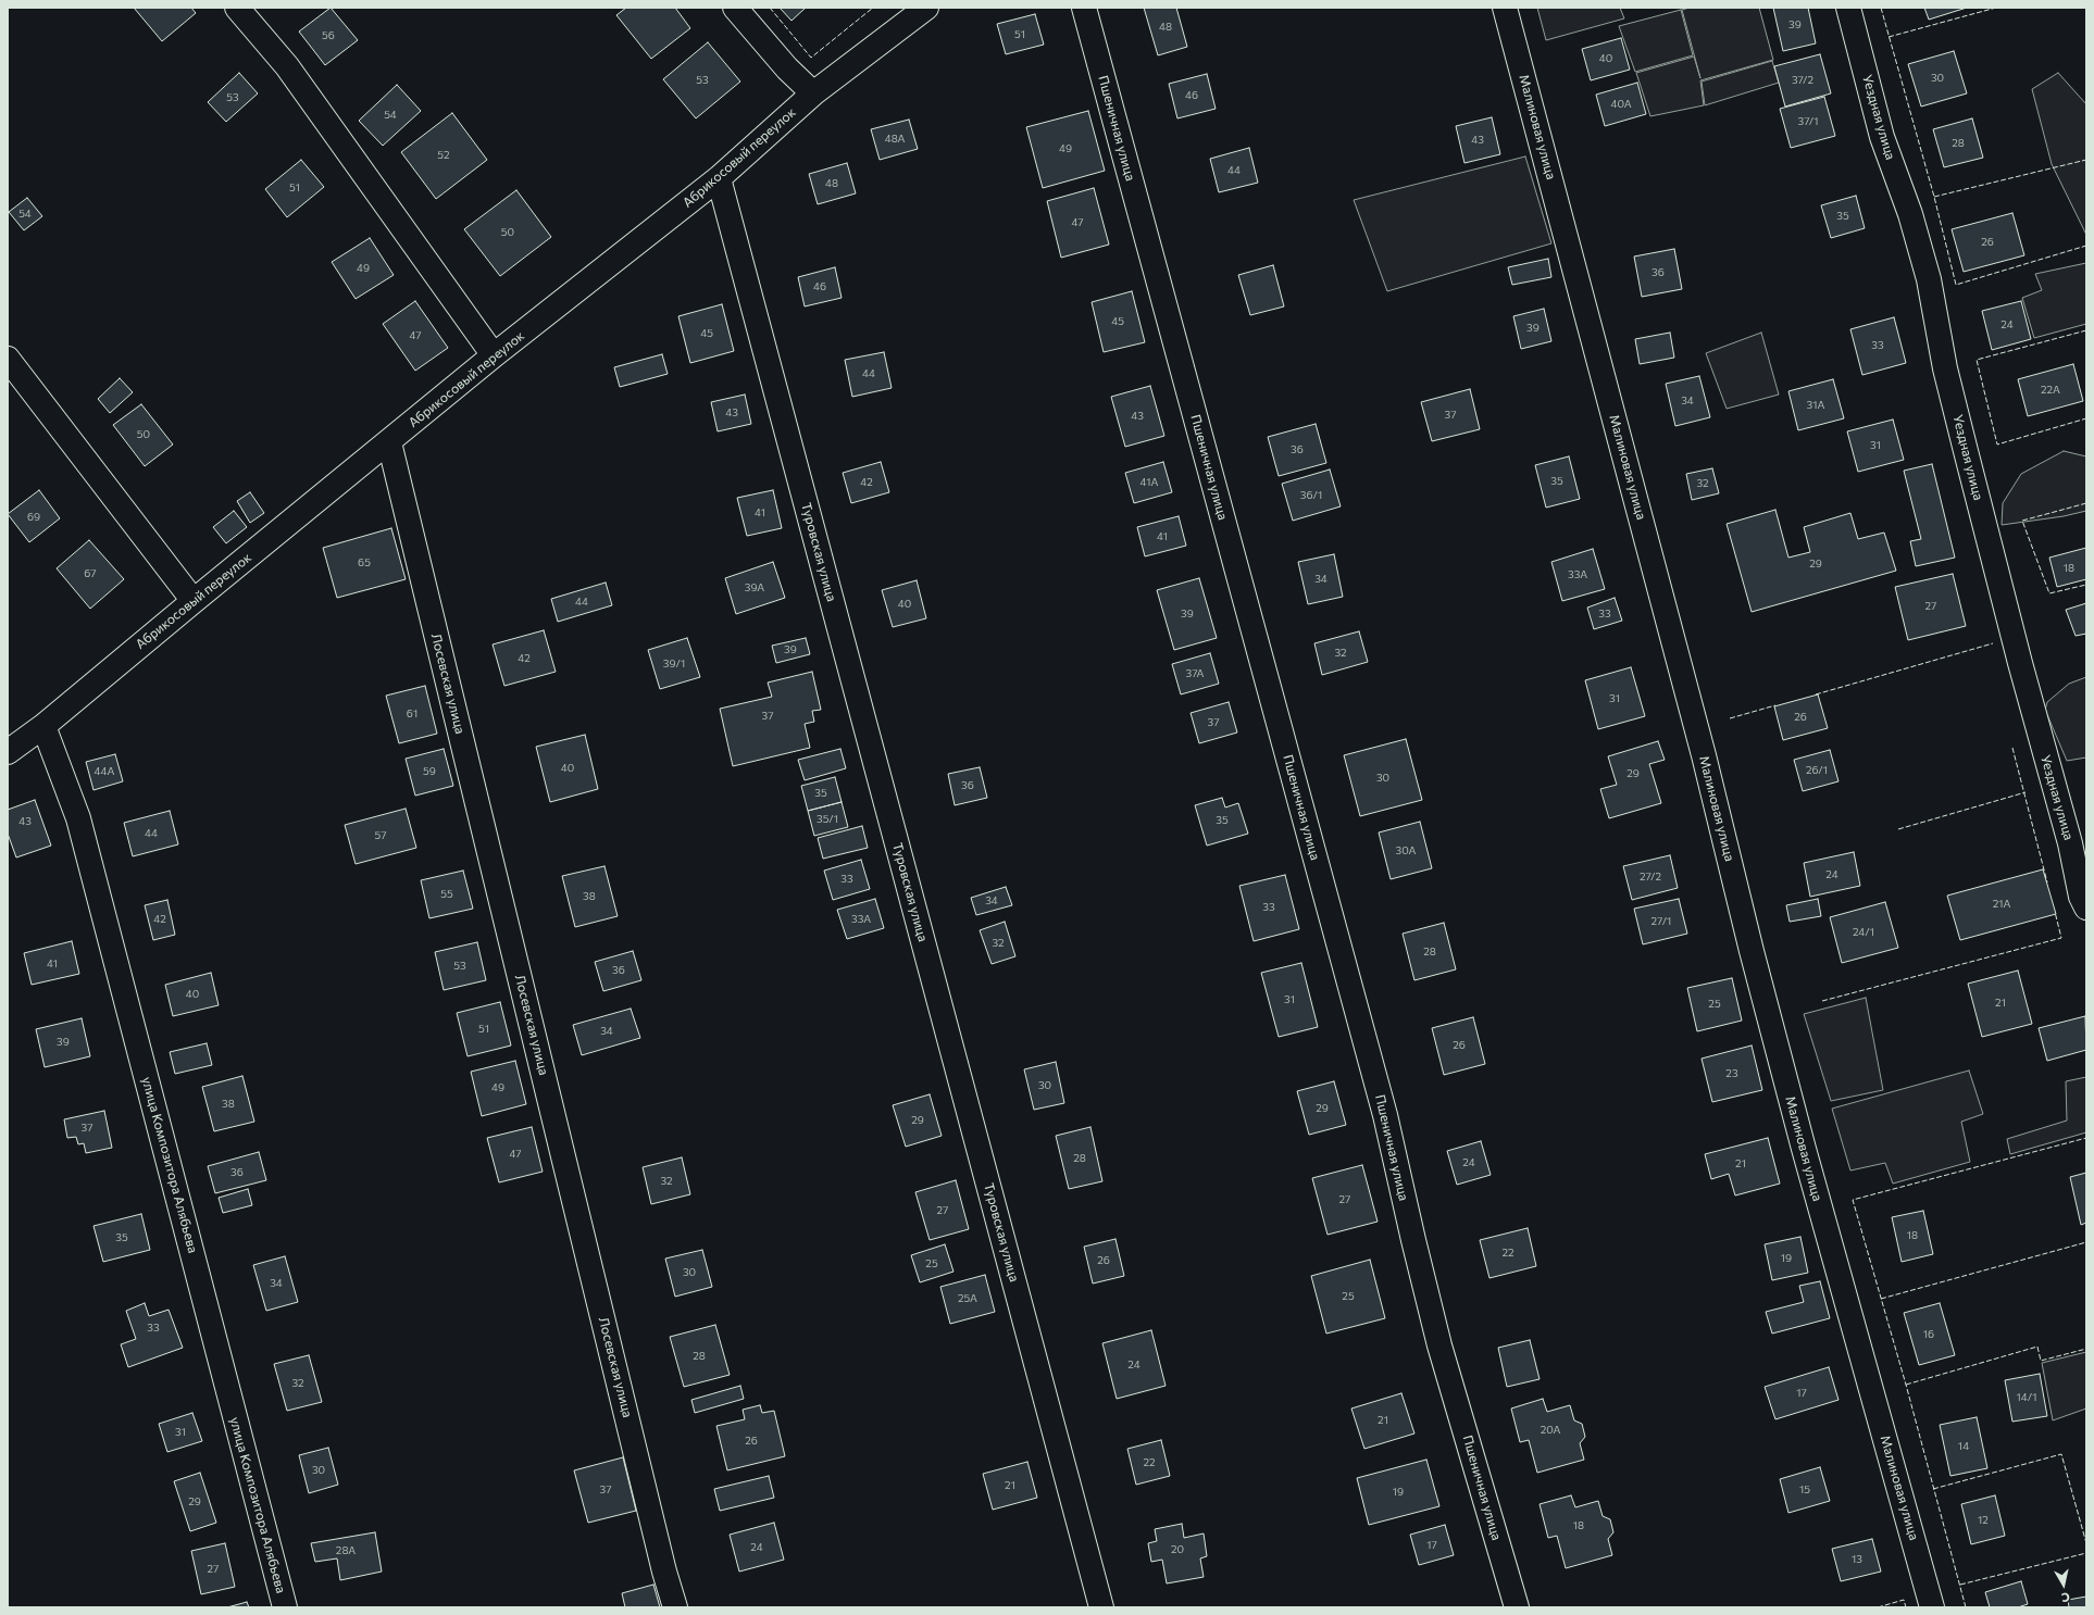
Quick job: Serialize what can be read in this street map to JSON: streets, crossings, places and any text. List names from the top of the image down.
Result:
{
  "streets": {
    "street": [
      "Уездная улица",
      "Малиновая улица",
      "Пшеничная улица",
      "Абрикосовый переулок",
      "Туровская улица",
      "Лосевская улица",
      "улица Композитора Алябьева"
    ]
  },
  "crossings": [
    ["Абрикосовый переулок", "Туровская улица"],
    ["Абрикосовый переулок", "Лосевская улица"],
    ["Абрикосовый переулок", "улица Композитора Алябьева"]
  ],
  "house_numbers": [
    "39",
    "48",
    "51",
    "56",
    "40",
    "30",
    "53",
    "37/2",
    "46",
    "53",
    "40А",
    "54",
    "37/1",
    "48А",
    "43",
    "28",
    "49",
    "52",
    "44",
    "48",
    "51",
    "54",
    "35",
    "47",
    "50",
    "26",
    "49",
    "36",
    "46",
    "45",
    "24",
    "39",
    "45",
    "47",
    "33",
    "44",
    "22А",
    "34",
    "31А",
    "43",
    "37",
    "43",
    "50",
    "31",
    "36",
    "35",
    "42",
    "41А",
    "32",
    "36/1",
    "41",
    "69",
    "41",
    "65",
    "29",
    "18",
    "67",
    "33А",
    "34",
    "39А",
    "44",
    "40",
    "27",
    "39",
    "33",
    "39",
    "32",
    "42",
    "39/1",
    "37А",
    "31",
    "61",
    "37",
    "26",
    "37",
    "40",
    "26/1",
    "44А",
    "59",
    "29",
    "30",
    "36",
    "35",
    "35/1",
    "35",
    "43",
    "44",
    "57",
    "30А",
    "24",
    "27/2",
    "33",
    "55",
    "38",
    "34",
    "21А",
    "33",
    "42",
    "33А",
    "27/1",
    "24/1",
    "32",
    "28",
    "41",
    "53",
    "36",
    "40",
    "31",
    "21",
    "25",
    "51",
    "34",
    "39",
    "26",
    "23",
    "30",
    "49",
    "38",
    "29",
    "29",
    "37",
    "47",
    "28",
    "24",
    "21",
    "36",
    "32",
    "27",
    "27",
    "18",
    "35",
    "22",
    "19",
    "26",
    "25",
    "30",
    "34",
    "25",
    "25А",
    "33",
    "16",
    "28",
    "24",
    "32",
    "17",
    "14/1",
    "21",
    "20А",
    "31",
    "26",
    "14",
    "22",
    "30",
    "21",
    "37",
    "15",
    "19",
    "29",
    "12",
    "18",
    "17",
    "24",
    "20",
    "28А",
    "13",
    "27"
  ],
  "north": "bottom"
}
